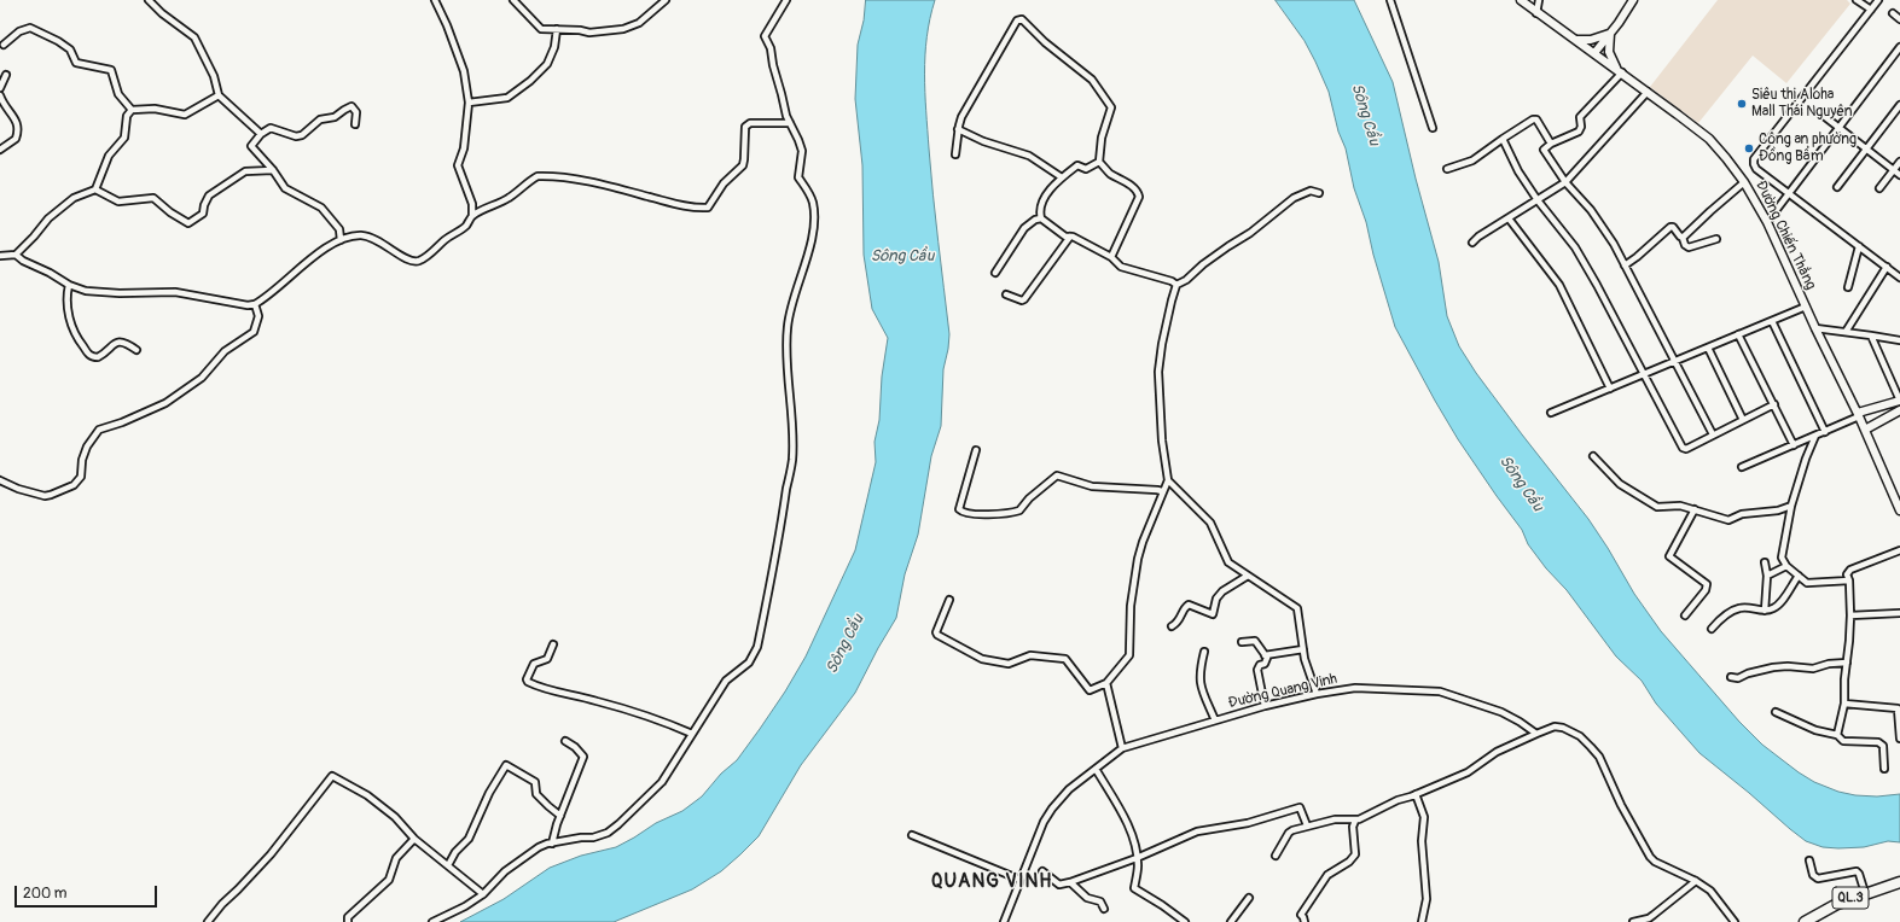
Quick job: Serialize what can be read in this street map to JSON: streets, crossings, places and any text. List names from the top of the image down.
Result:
{
  "streets": {
    "highway": ["QL.3"],
    "main road": ["Đường Chiến Thắng"],
    "street": ["Đường Quang Vinh"]
  },
  "districts": ["QUANG VINH"],
  "water": ["Sông Cầu"],
  "places": ["Siêu thị Aloha Mall Thái Nguyên", "Công an phường Đồng Bẩm"],
  "scale_bar": "200 m"
}
